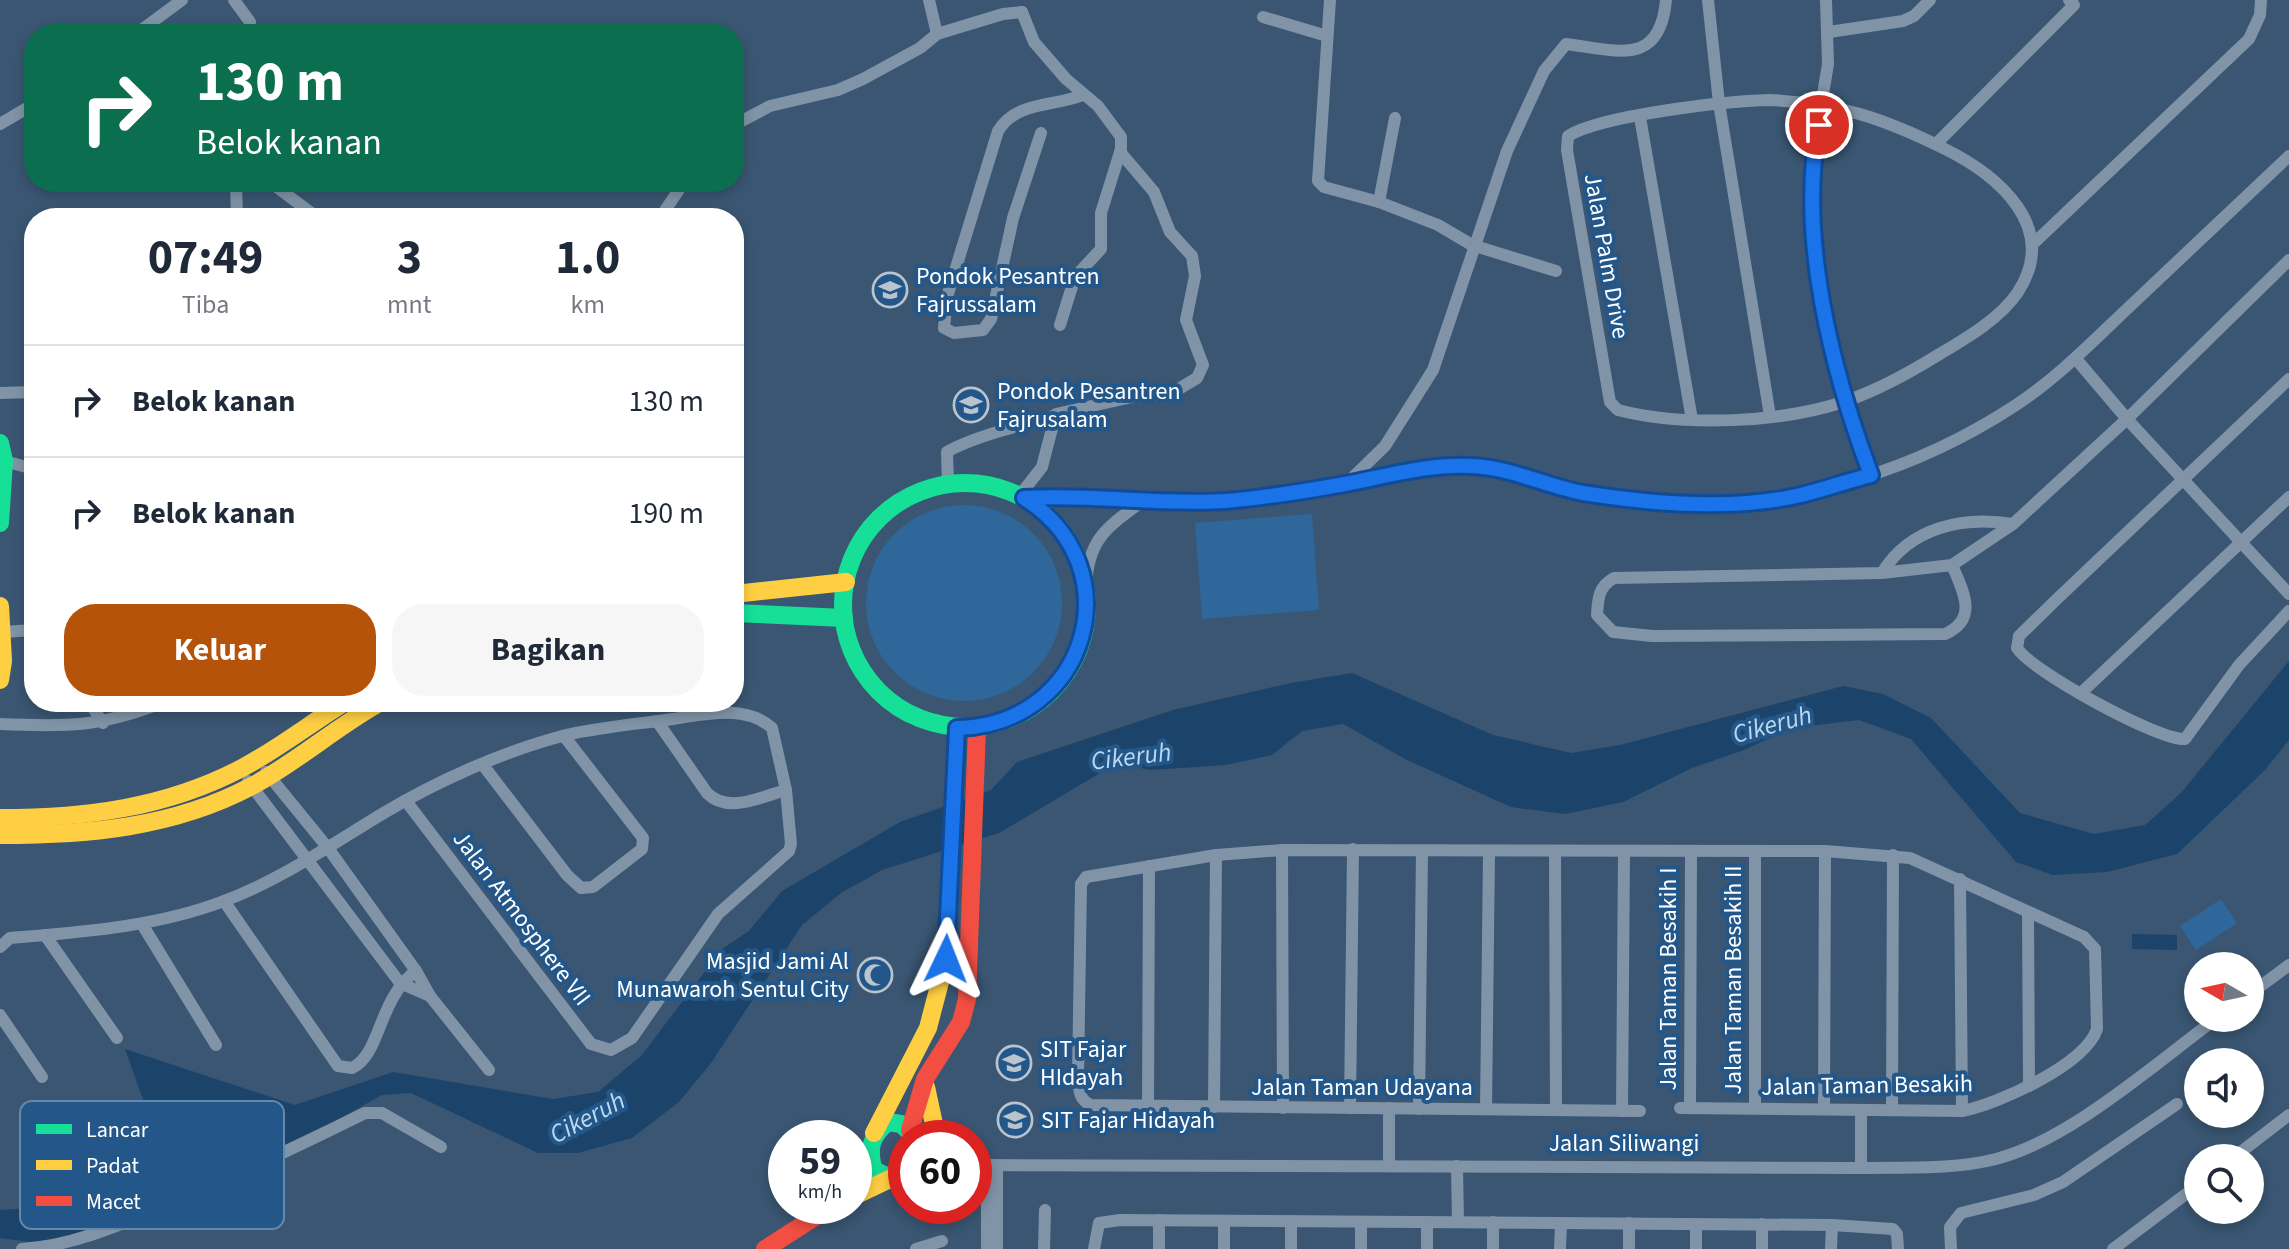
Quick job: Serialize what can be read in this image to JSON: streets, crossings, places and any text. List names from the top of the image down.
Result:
{
  "streets": {
    "street": [
      "Jalan Palm Drive",
      "Jalan Atmosphere VII",
      "Jalan Taman Besakih I",
      "Jalan Taman Besakih II",
      "Jalan Taman Besakih",
      "Jalan Taman Udayana",
      "Jalan Siliwangi"
    ]
  },
  "crossings": [
    ["Jalan Taman Besakih I", "Jalan Taman Besakih"],
    ["Jalan Taman Besakih II", "Jalan Taman Besakih"]
  ],
  "water": ["Cikeruh"],
  "places": {
    "school or university": [
      "Pondok Pesantren Fajrussalam",
      "Pondok Pesantren Fajrusalam",
      "SIT Fajar HIdayah",
      "SIT Fajar Hidayah"
    ],
    "mosque": ["Masjid Jami Al Munawaroh Sentul City"]
  },
  "legend": ["Lancar", "Padat", "Macet"],
  "north": "left",
  "page": {
    "turn": ["130 m", "Belok kanan"],
    "eta": [
      "07:49",
      "Tiba",
      "3",
      "mnt",
      "1.0",
      "km"
    ],
    "list": [
      {
        "name": "Belok kanan",
        "value": "130 m"
      },
      {
        "name": "Belok kanan",
        "value": "190 m"
      }
    ],
    "buttons": ["Keluar", "Bagikan"],
    "speed": "59 km/h",
    "limit": "60"
  }
}
